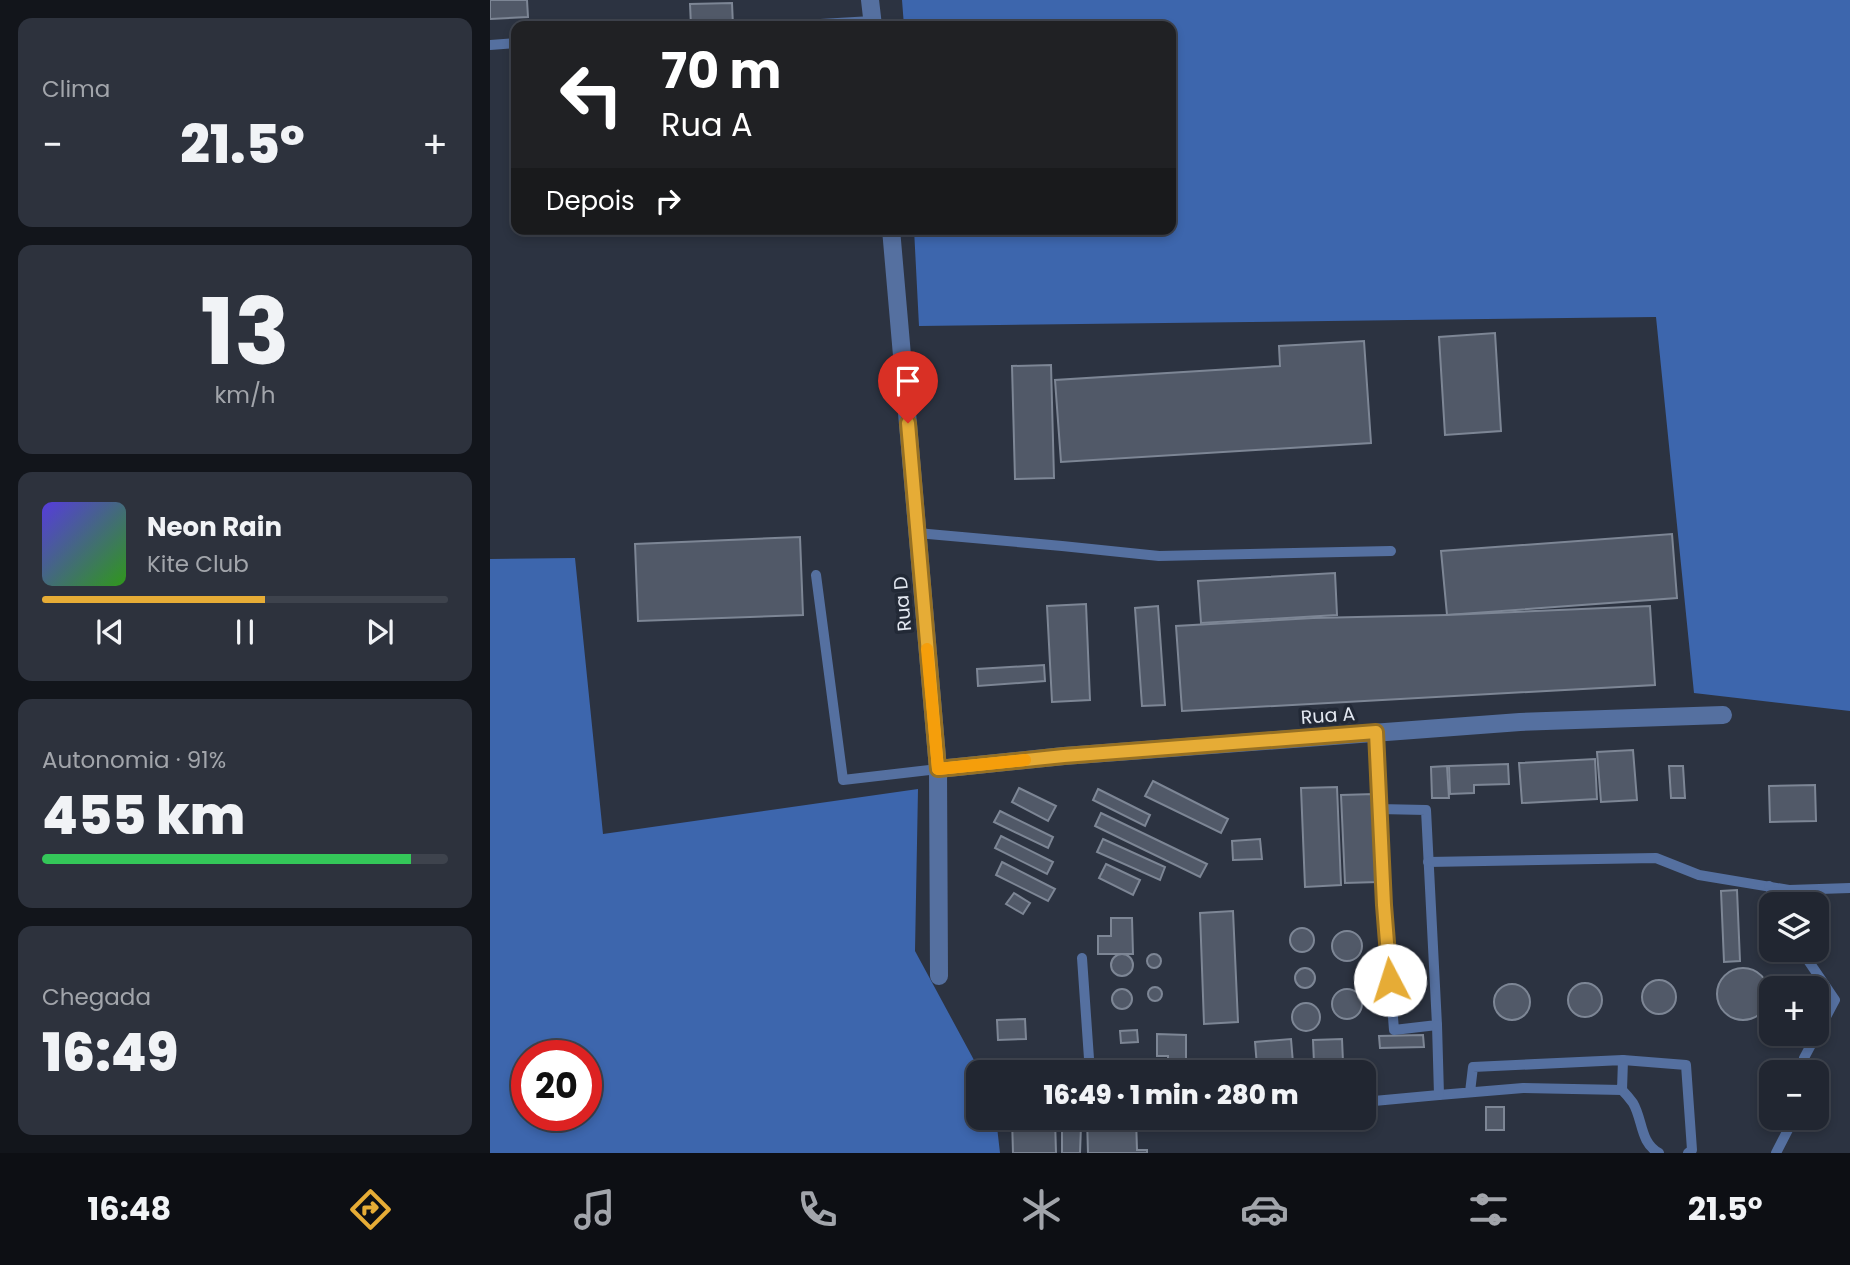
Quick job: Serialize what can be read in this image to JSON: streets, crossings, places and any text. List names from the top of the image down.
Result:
{
  "streets": {
    "street": ["Rua D", "Rua A"]
  },
  "crossings": [
    ["Rua D", "Rua A"]
  ],
  "page": {
    "tile": [
      "Clima",
      ["13", "km/h"],
      ["Autonomia · 91%", "455 km"],
      ["Chegada", "16:49"]
    ],
    "turn": ["70 m", "Rua A"],
    "heat": ["−", "21.5°", "+"],
    "then": "Depois",
    "song": ["Neon Rain", "Kite Club"],
    "map_buttons": ["+", "−"],
    "limit": "20",
    "trip": "16:49 · 1 min · 280 m",
    "tabs": ["16:48", "21.5°"]
  }
}
